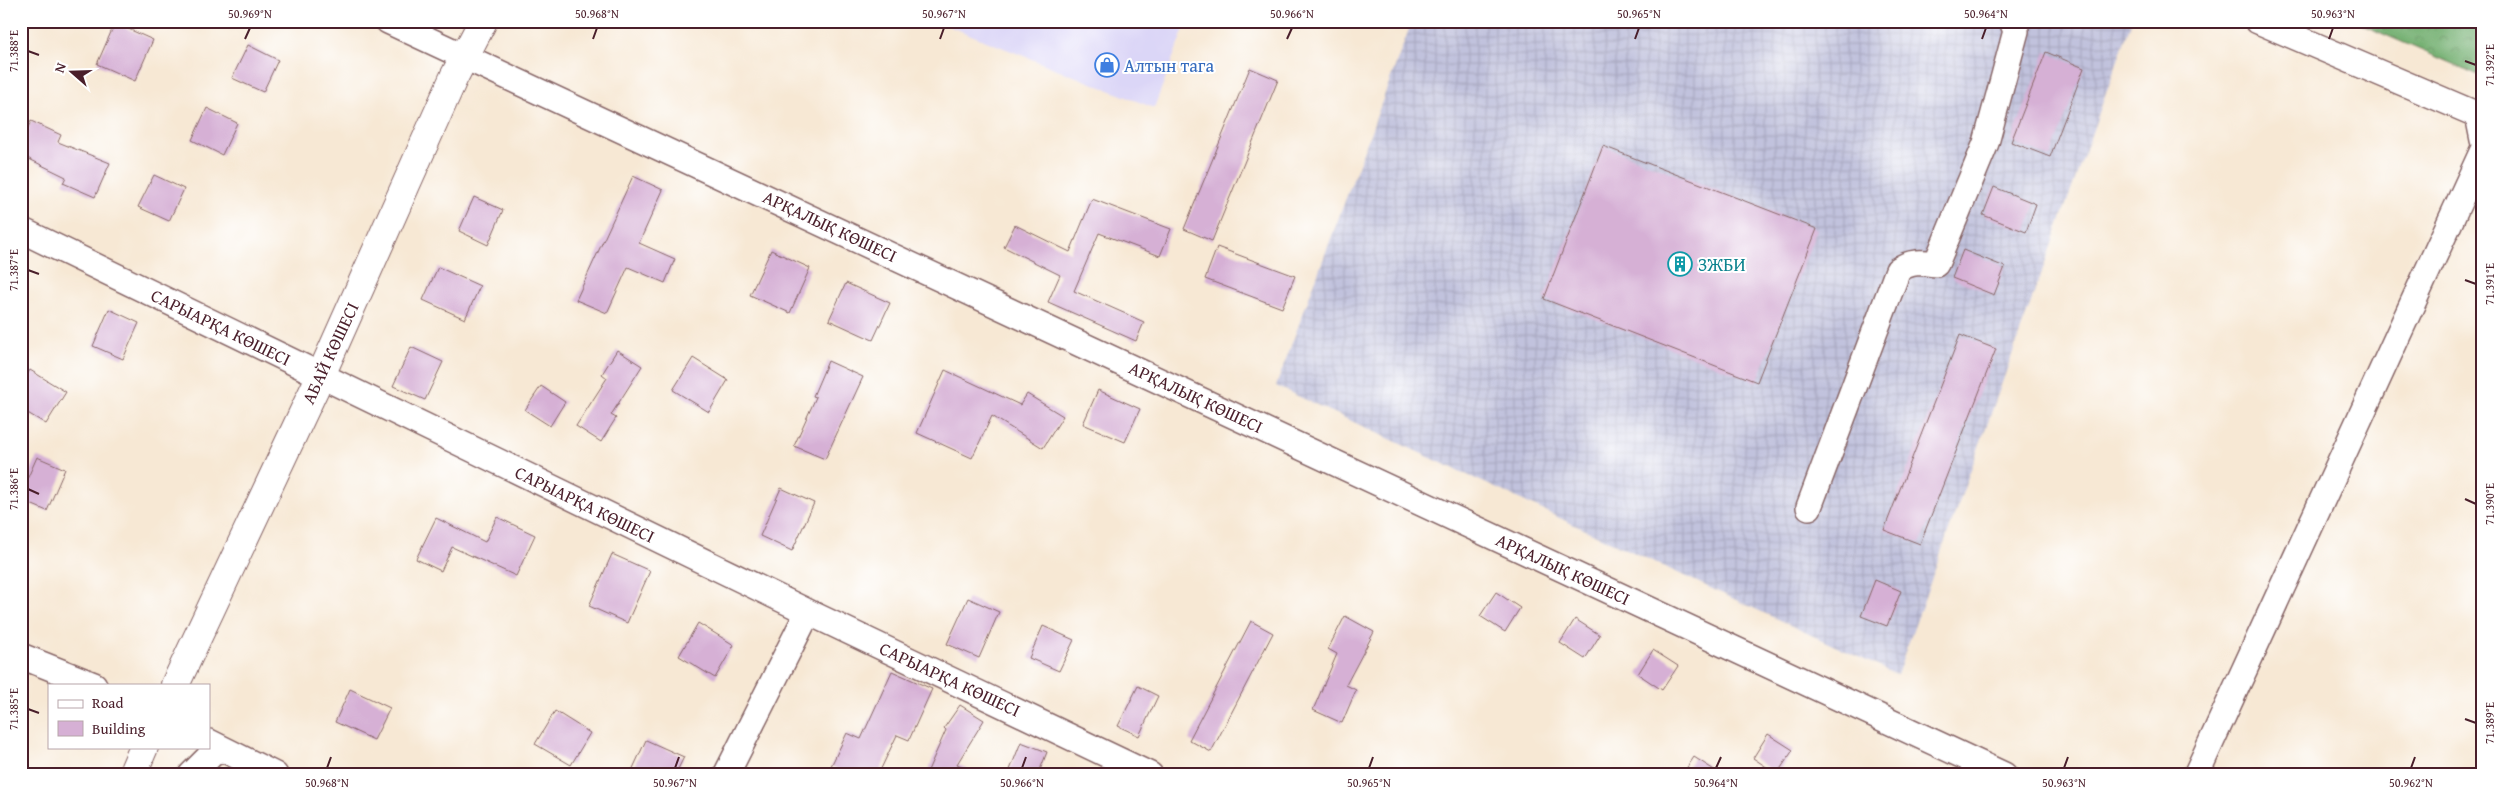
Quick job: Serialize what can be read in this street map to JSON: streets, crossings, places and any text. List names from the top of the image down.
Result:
{
  "streets": {
    "main road": ["АБАЙ КӨШЕСІ"],
    "street": ["АРҚАЛЫҚ КӨШЕСІ", "САРЫАРҚА КӨШЕСІ"]
  },
  "crossings": [
    ["АРҚАЛЫҚ КӨШЕСІ", "АБАЙ КӨШЕСІ"],
    ["САРЫАРҚА КӨШЕСІ", "АБАЙ КӨШЕСІ"]
  ],
  "places": {
    "shop": ["Алтын тага"],
    "building": ["ЗЖБИ"]
  },
  "legend": ["Road", "Building"],
  "north": "left",
  "coordinates": [
    "50.969°N",
    "50.968°N",
    "50.967°N",
    "50.966°N",
    "50.965°N",
    "50.964°N",
    "50.963°N",
    "71.388°E",
    "71.392°E",
    "71.387°E",
    "71.391°E",
    "71.386°E",
    "71.390°E",
    "71.385°E",
    "71.389°E",
    "50.962°N"
  ]
}
